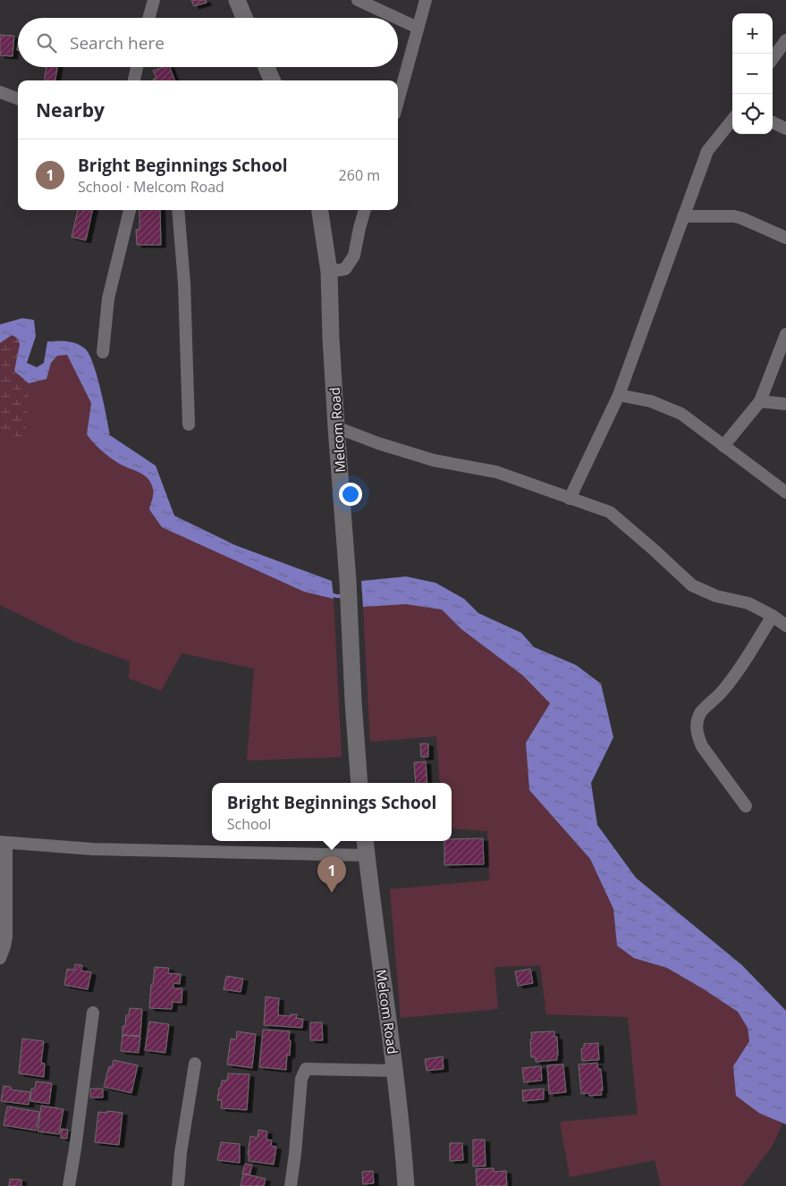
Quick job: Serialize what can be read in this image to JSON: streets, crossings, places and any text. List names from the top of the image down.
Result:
{
  "streets": {
    "main road": ["Melcom Road"]
  },
  "page": {
    "map_buttons": ["+", "−"],
    "search": "Search here",
    "heading": "Nearby",
    "list": [
      {
        "mark": "1",
        "name": "Bright Beginnings School",
        "note": "School · Melcom Road",
        "value": "260 m"
      }
    ],
    "popup": ["Bright Beginnings School", "School"],
    "pins": "1"
  }
}
